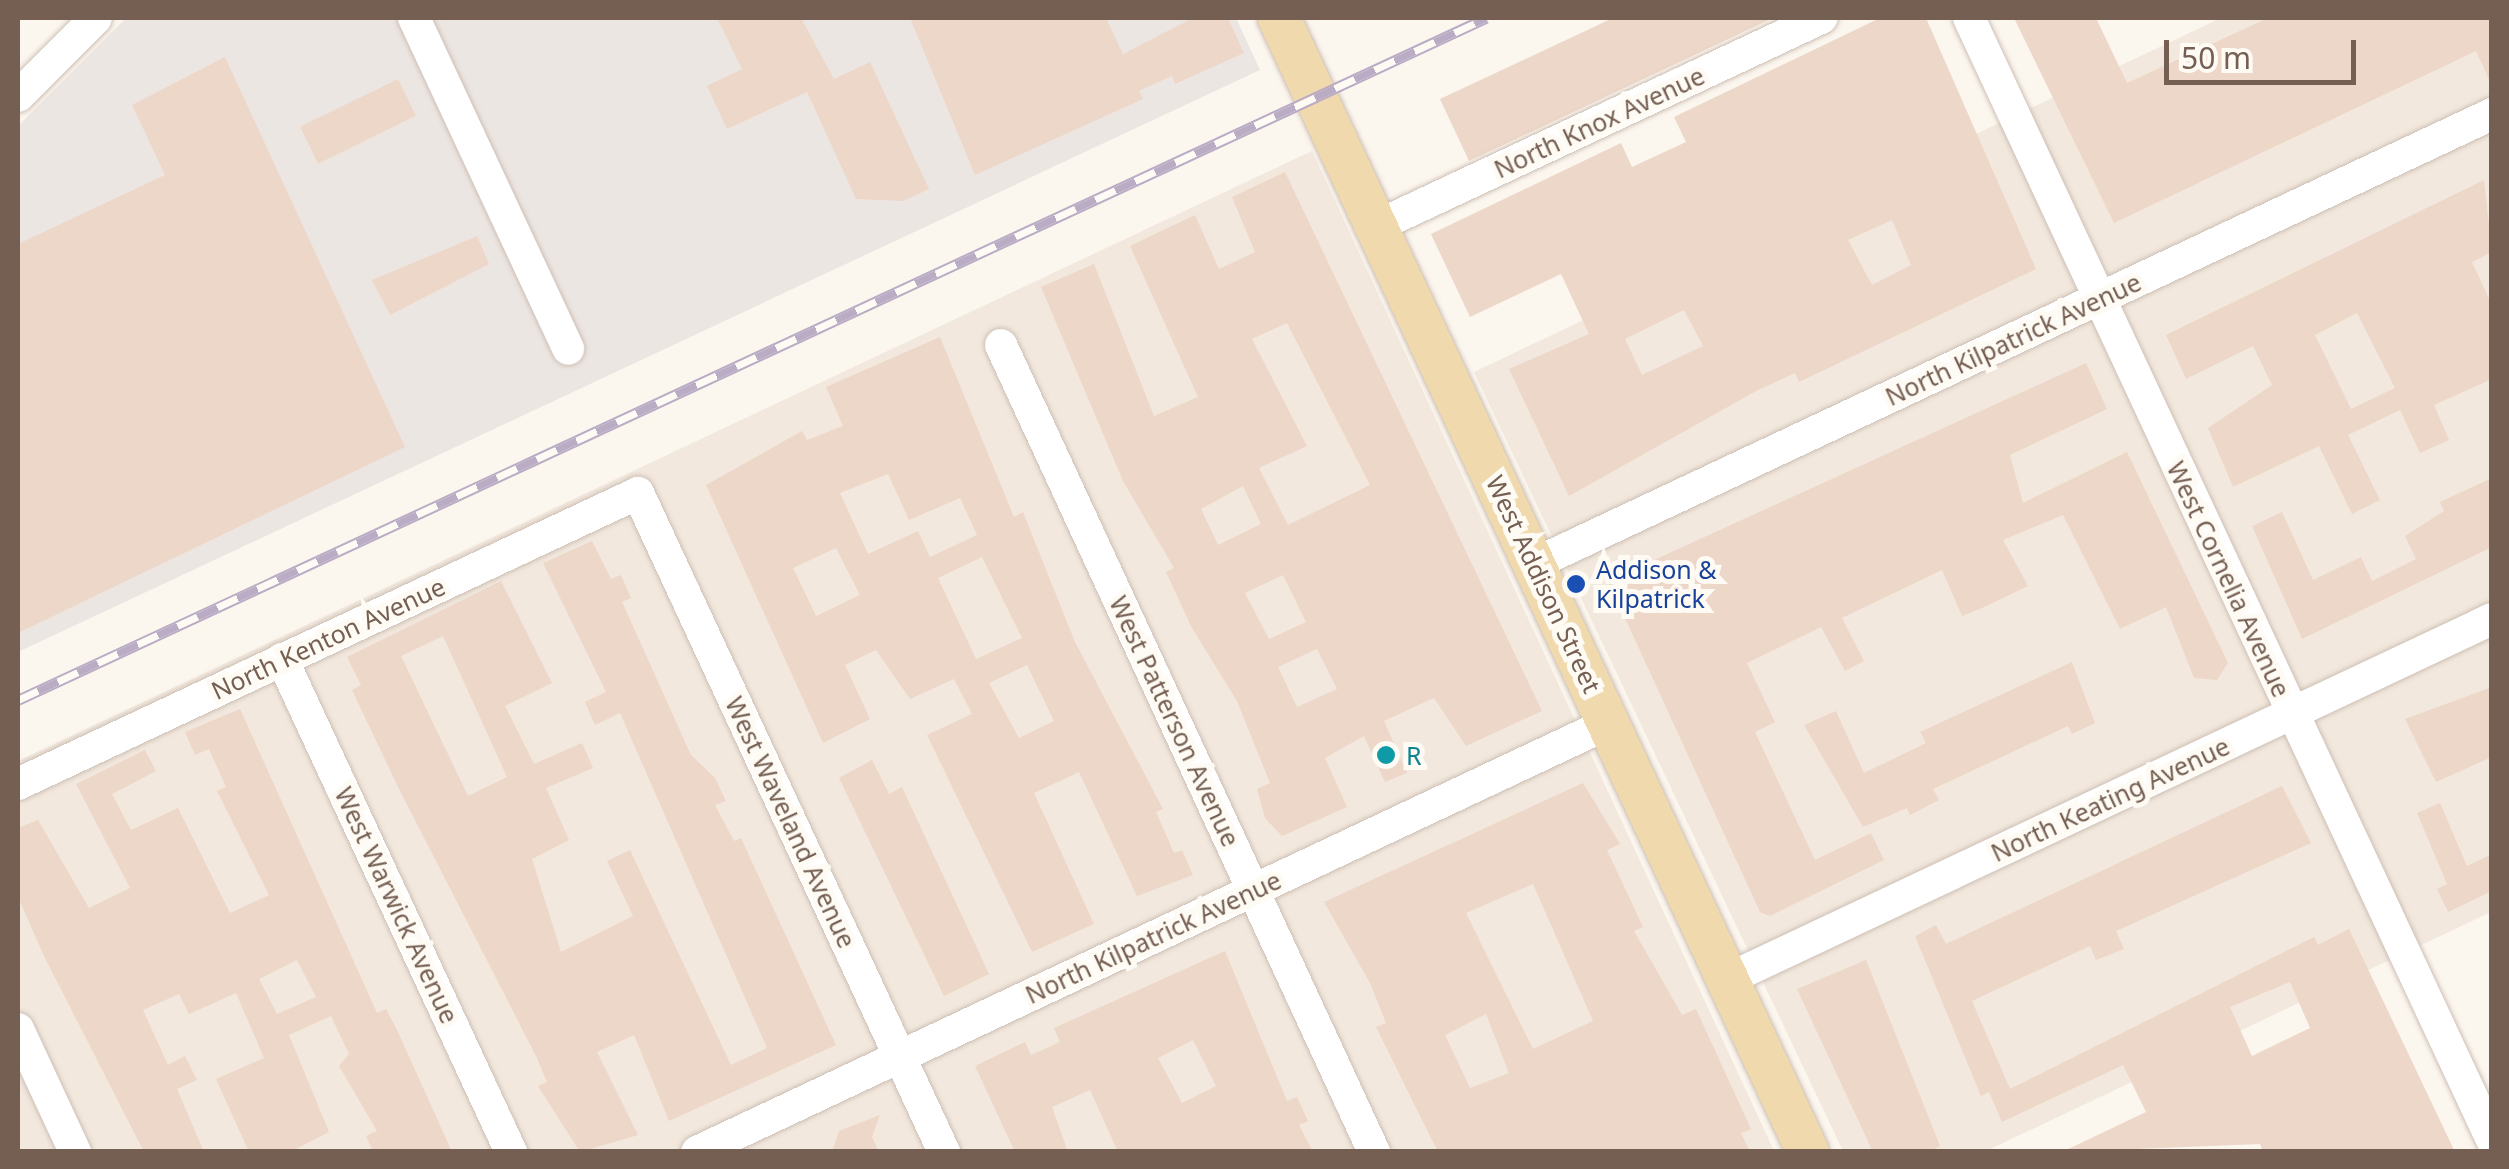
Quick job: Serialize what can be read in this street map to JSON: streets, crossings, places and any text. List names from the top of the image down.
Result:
{
  "streets": {
    "main road": ["West Addison Street"],
    "street": [
      "North Knox Avenue",
      "North Kilpatrick Avenue",
      "West Cornelia Avenue",
      "North Kenton Avenue",
      "West Patterson Avenue",
      "North Keating Avenue",
      "West Waveland Avenue",
      "West Warwick Avenue"
    ]
  },
  "crossings": [
    ["North Knox Avenue", "West Addison Street"],
    ["North Kilpatrick Avenue", "West Cornelia Avenue"],
    ["North Kilpatrick Avenue", "West Addison Street"],
    ["North Kilpatrick Avenue", "West Patterson Avenue"],
    ["North Kilpatrick Avenue", "West Waveland Avenue"],
    ["West Cornelia Avenue", "North Keating Avenue"],
    ["West Addison Street", "North Keating Avenue"],
    ["North Kenton Avenue", "West Waveland Avenue"],
    ["North Kenton Avenue", "West Warwick Avenue"]
  ],
  "places": ["Addison & Kilpatrick", "R"],
  "scale_bar": "50 m"
}
